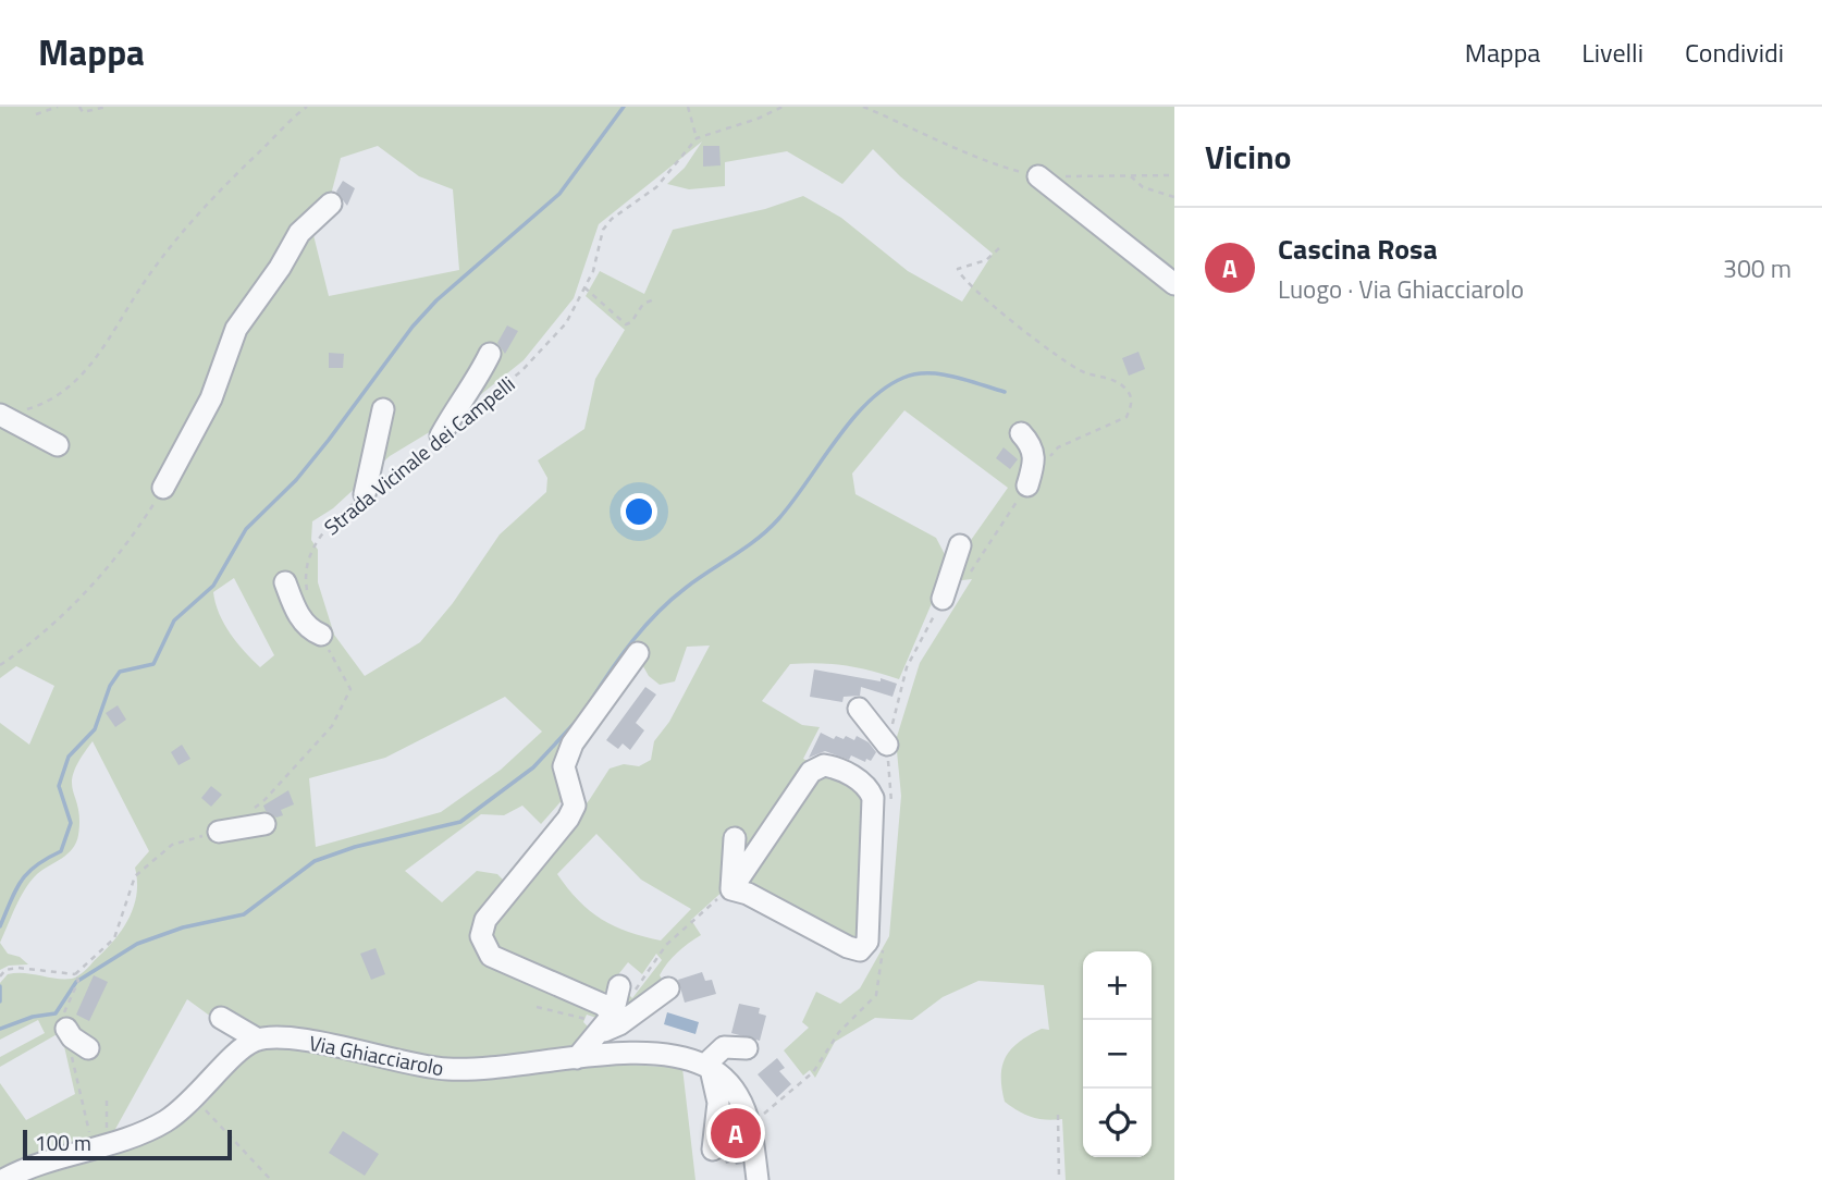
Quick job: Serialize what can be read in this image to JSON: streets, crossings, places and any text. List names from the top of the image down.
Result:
{
  "streets": {
    "street": ["Via Ghiacciarolo"],
    "path": ["Strada Vicinale dei Campelli"]
  },
  "scale_bar": "100 m",
  "page": {
    "header": "Mappa",
    "nav": ["Mappa", "Livelli", "Condividi"],
    "heading": "Vicino",
    "list": [
      {
        "mark": "A",
        "name": "Cascina Rosa",
        "note": "Luogo · Via Ghiacciarolo",
        "value": "300 m"
      }
    ],
    "map_buttons": ["+", "−"],
    "pins": "A",
    "scale": "100 m"
  }
}
